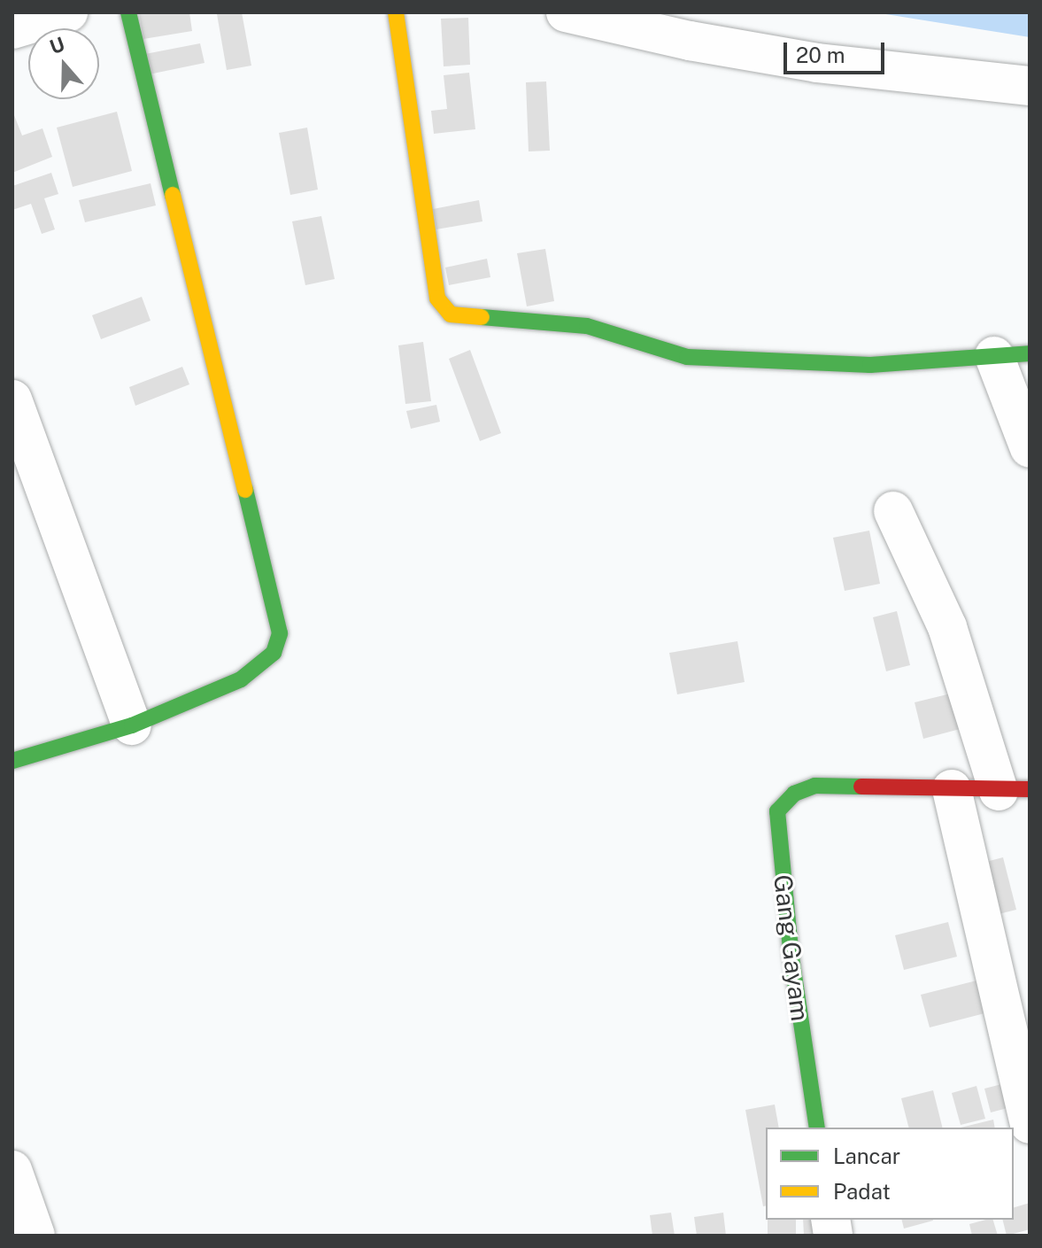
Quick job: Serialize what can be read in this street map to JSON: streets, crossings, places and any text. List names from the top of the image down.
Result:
{
  "streets": {
    "street": ["Gang Gayam"]
  },
  "legend": ["Lancar", "Padat"],
  "scale_bar": "20 m",
  "north": "top"
}
